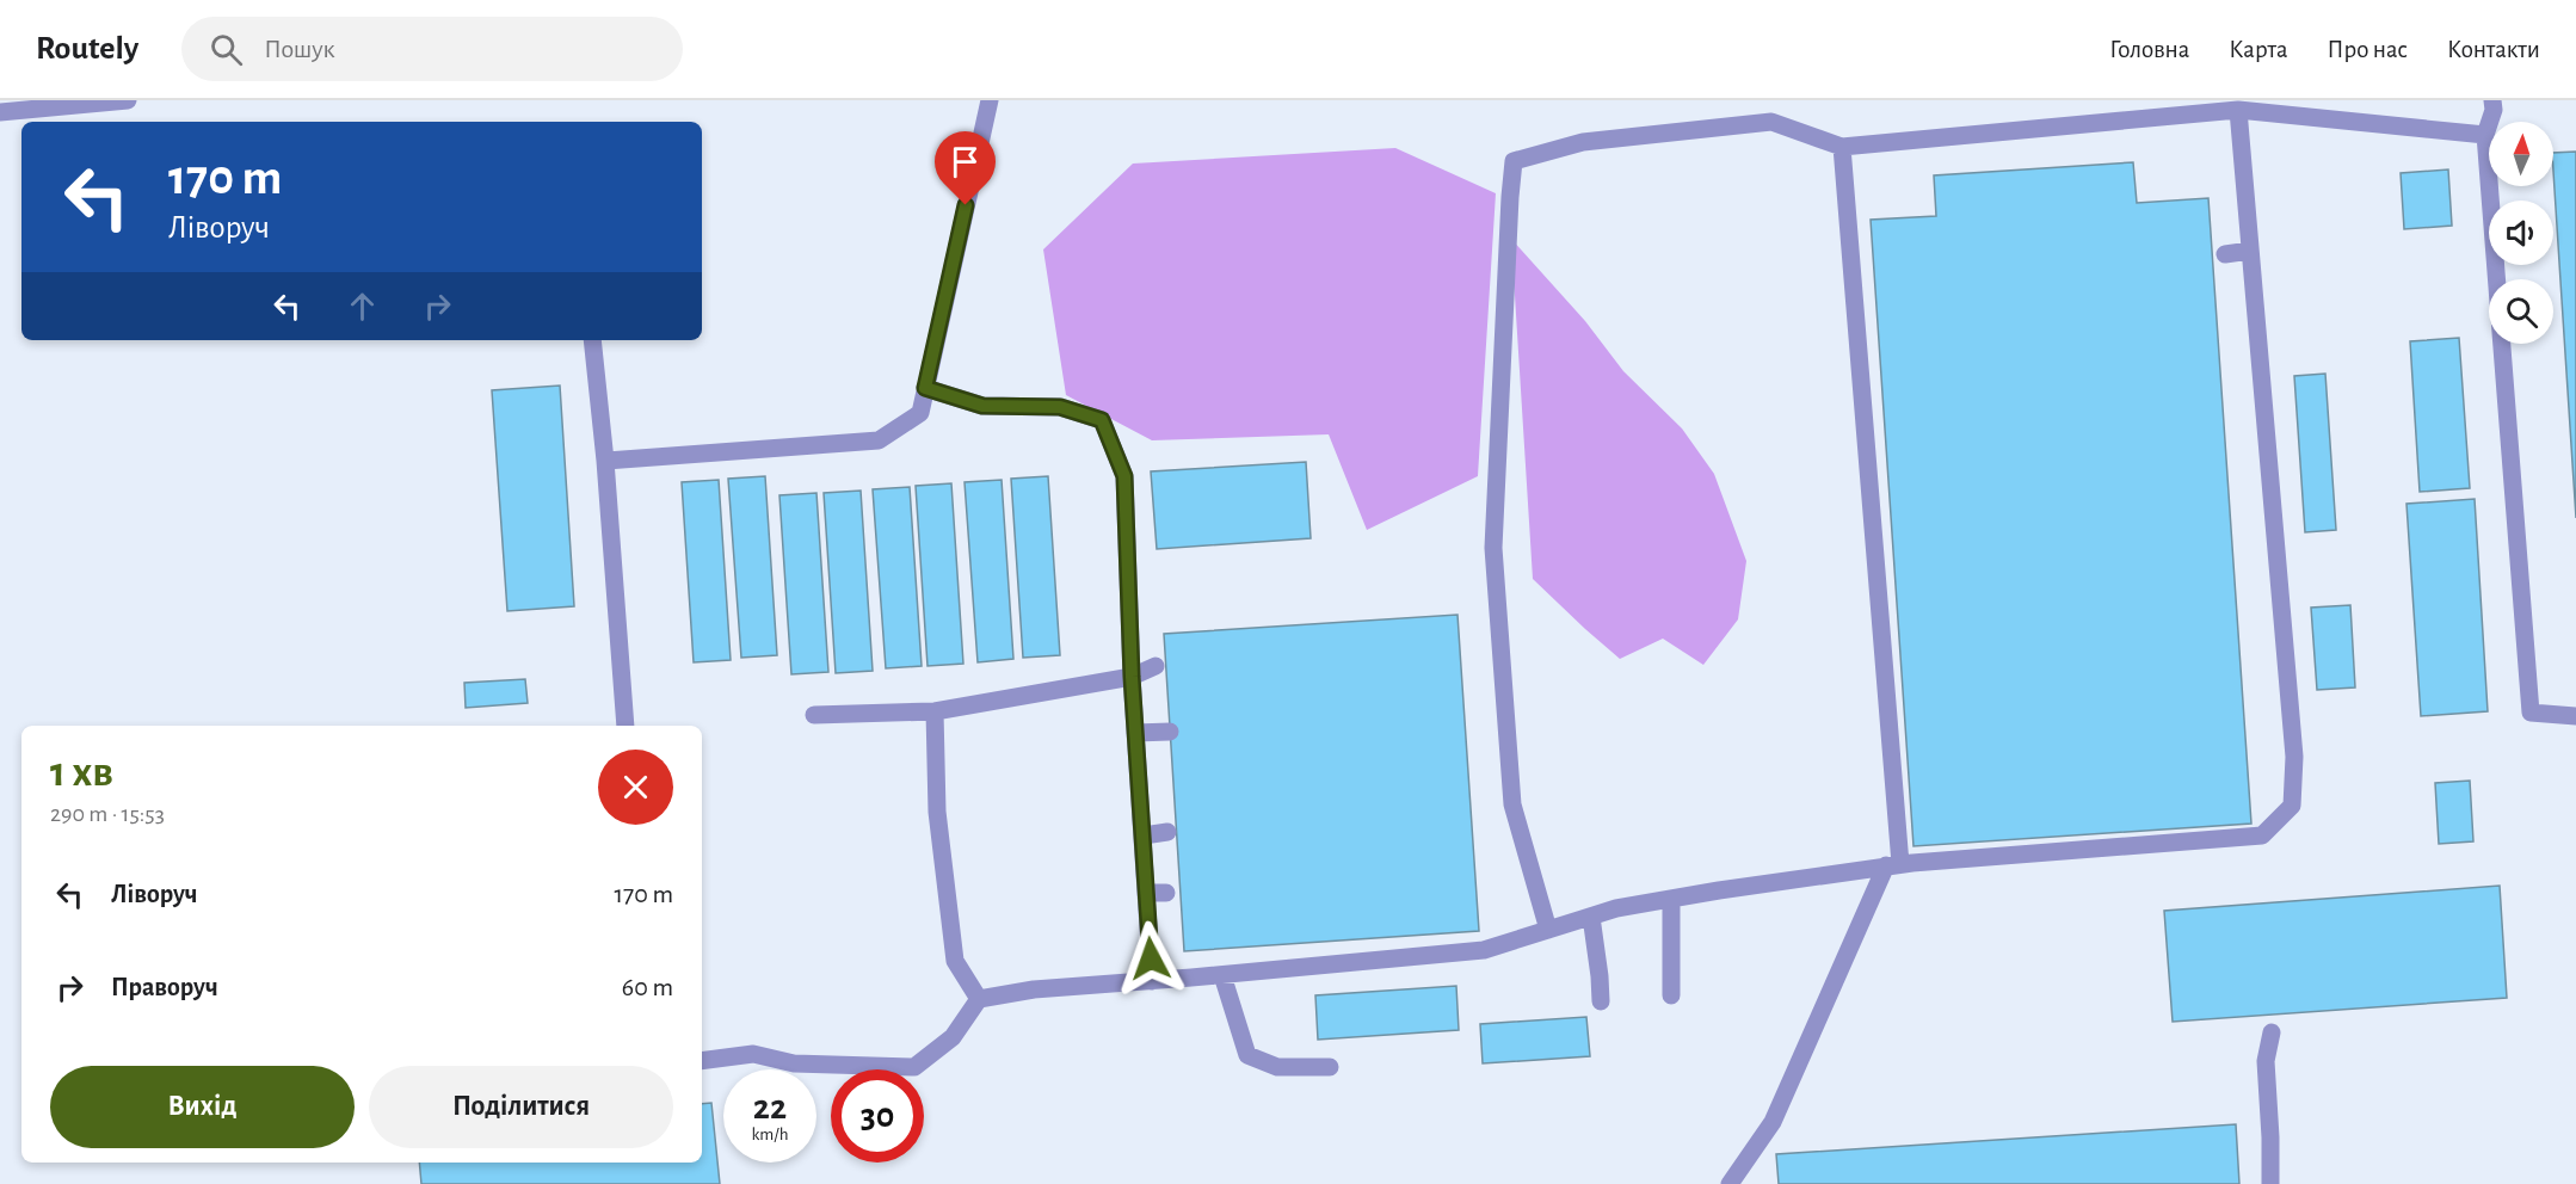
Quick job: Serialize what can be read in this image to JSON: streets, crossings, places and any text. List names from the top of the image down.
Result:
{
  "north": "top",
  "page": {
    "header": "Routely",
    "search": "Пошук",
    "nav": [
      "Головна",
      "Карта",
      "Про нас",
      "Контакти"
    ],
    "turn": ["170 m", "Ліворуч"],
    "heading": ["1 хв", "290 m · 15:53"],
    "list": [
      {
        "name": "Ліворуч",
        "value": "170 m"
      },
      {
        "name": "Праворуч",
        "value": "60 m"
      }
    ],
    "buttons": ["Вихід", "Поділитися"],
    "speed": "22 km/h",
    "limit": "30"
  }
}
